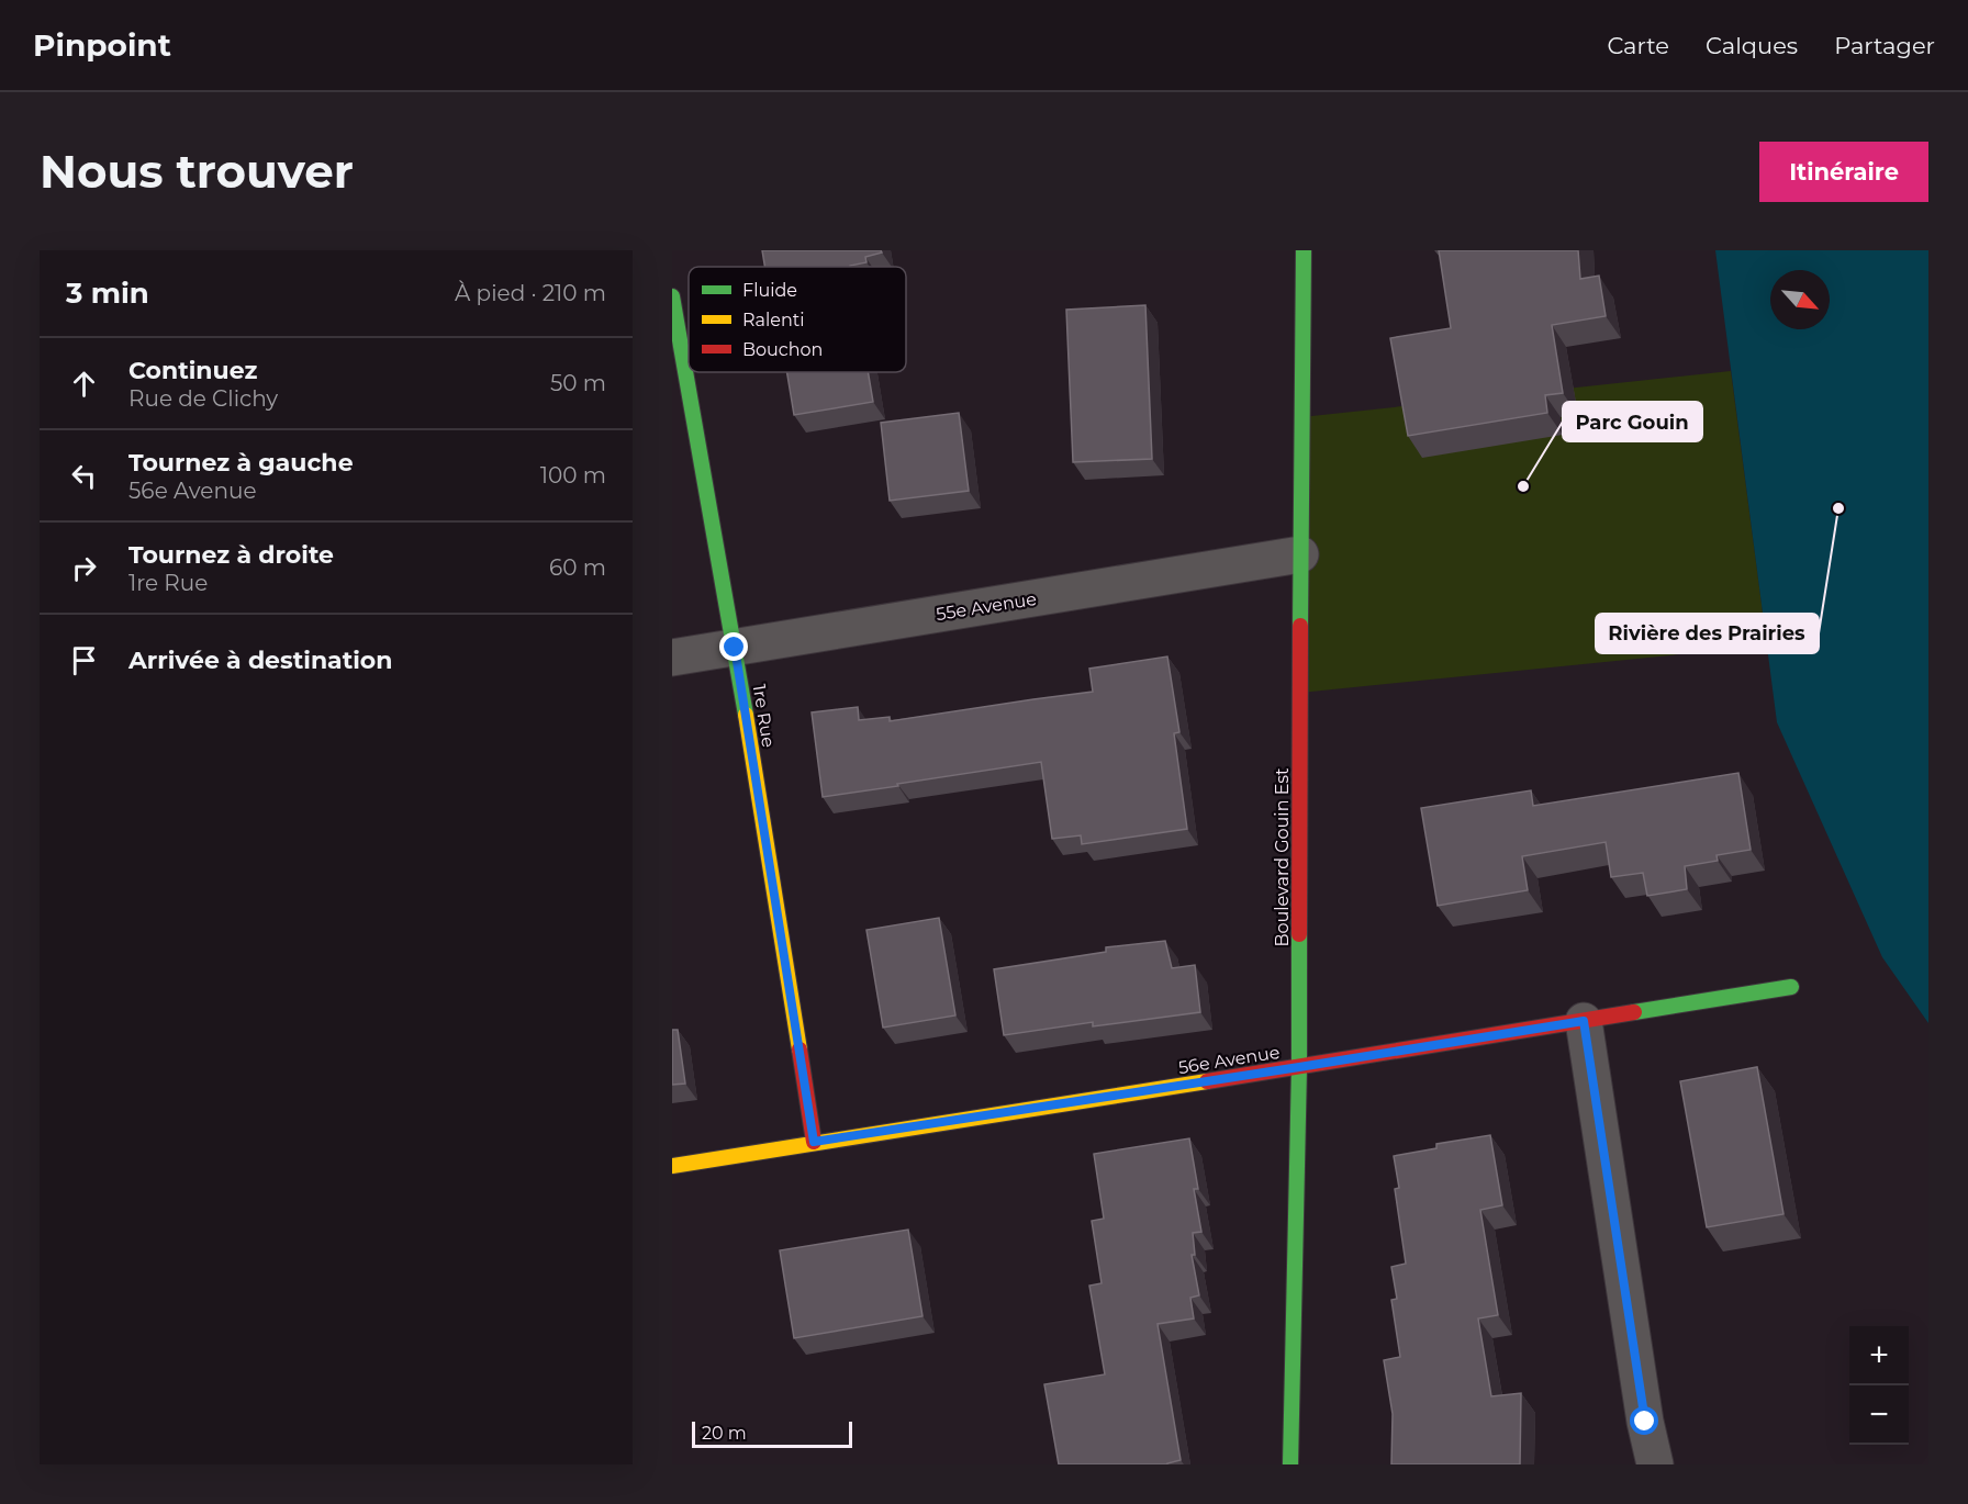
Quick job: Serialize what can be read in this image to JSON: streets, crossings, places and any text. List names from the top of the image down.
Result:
{
  "streets": {
    "street": [
      "55e Avenue",
      "1re Rue",
      "Boulevard Gouin Est",
      "56e Avenue"
    ]
  },
  "crossings": [
    ["55e Avenue", "1re Rue"],
    ["55e Avenue", "Boulevard Gouin Est"],
    ["1re Rue", "56e Avenue"],
    ["Boulevard Gouin Est", "56e Avenue"]
  ],
  "places": ["Parc Gouin", "Rivière des Prairies"],
  "legend": ["Fluide", "Ralenti", "Bouchon"],
  "scale_bar": "20 m",
  "north": "bottom right",
  "page": {
    "header": "Pinpoint",
    "nav": ["Carte", "Calques", "Partager"],
    "buttons": "Itinéraire",
    "title": "Nous trouver",
    "heading": ["3 min", "À pied · 210 m"],
    "list": [
      ["Continuez", "Rue de Clichy", "50 m"],
      ["Tournez à gauche", "56e Avenue", "100 m"],
      ["Tournez à droite", "1re Rue", "60 m"],
      "Arrivée à destination"
    ],
    "map_buttons": ["+", "−"],
    "scale": "20 m"
  }
}
